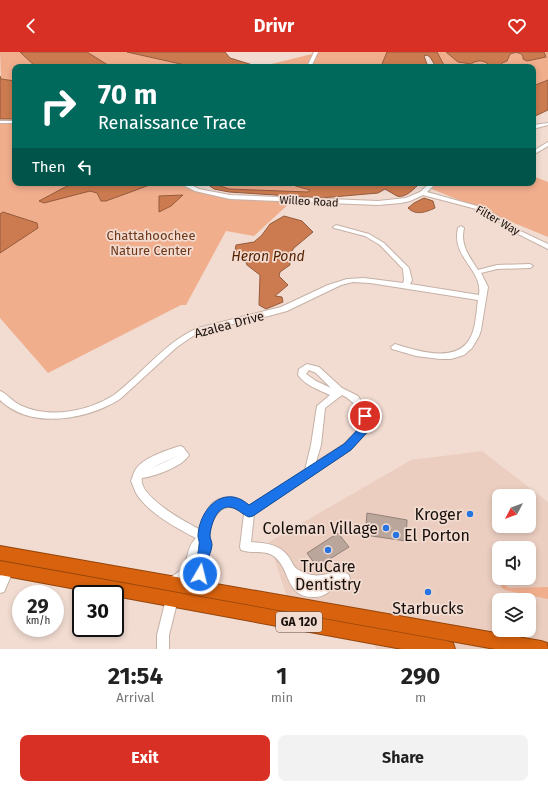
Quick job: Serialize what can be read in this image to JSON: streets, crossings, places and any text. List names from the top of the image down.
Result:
{
  "streets": {
    "highway": ["GA 120"],
    "street": ["Willeo Road", "Filter Way", "Azalea Drive"]
  },
  "crossings": [
    ["Willeo Road", "Filter Way"]
  ],
  "water": ["Heron Pond"],
  "parks": ["Chattahoochee Nature Center"],
  "places": [
    "Kroger",
    "Coleman Village",
    "El Porton",
    "TruCare Dentistry",
    "Starbucks"
  ],
  "north": "bottom left",
  "page": {
    "header": "Drivr",
    "turn": ["70 m", "Renaissance Trace"],
    "then": "Then",
    "speed": "29 km/h",
    "limit": "30",
    "eta": [
      "21:54",
      "Arrival",
      "1",
      "min",
      "290",
      "m"
    ],
    "buttons": ["Exit", "Share"]
  }
}
